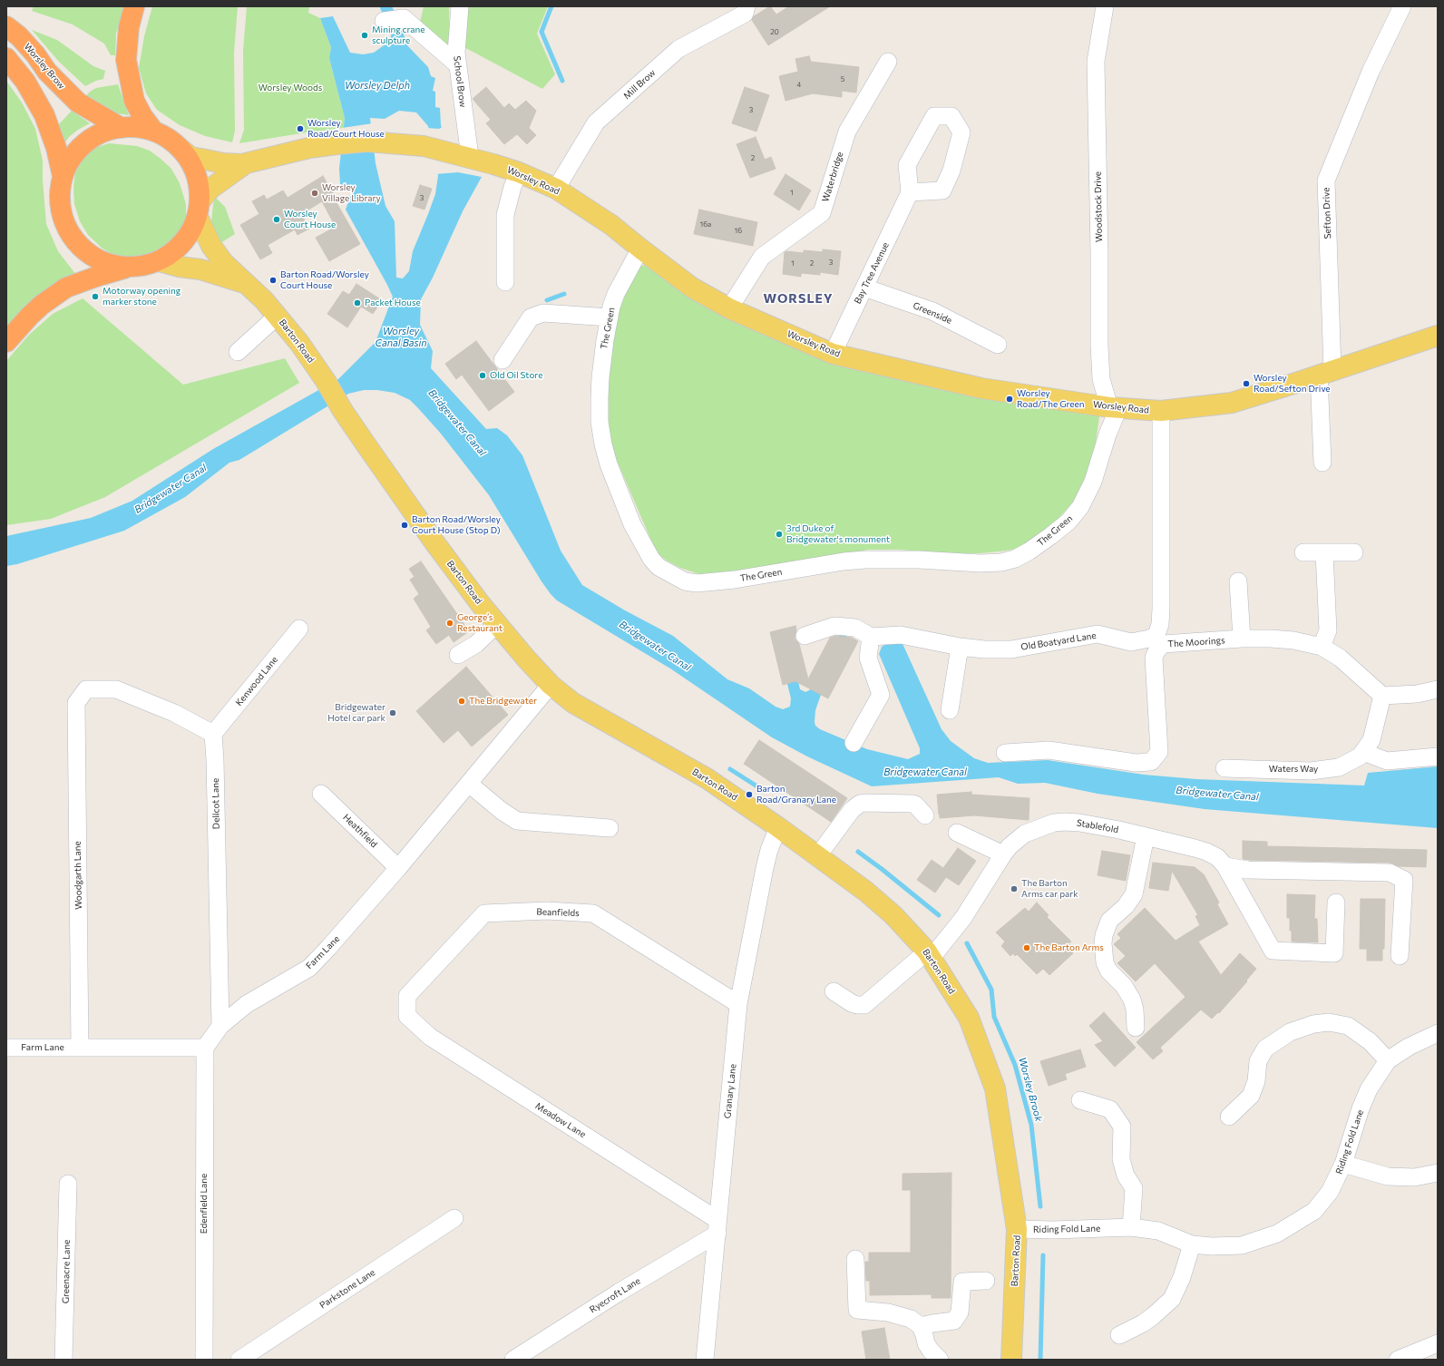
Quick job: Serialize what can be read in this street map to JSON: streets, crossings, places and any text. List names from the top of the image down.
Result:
{
  "streets": {
    "highway": ["Worsley Brow"],
    "main road": ["Worsley Road", "Barton Road"],
    "street": [
      "School Brow",
      "Mill Brow",
      "Waterbridge",
      "Woodstock Drive",
      "Sefton Drive",
      "Bay Tree Avenue",
      "Greenside",
      "The Green",
      "Old Boatyard Lane",
      "The Moorings",
      "Kenwood Lane",
      "Waters Way",
      "Dellcot Lane",
      "Stablefold",
      "Heathfield",
      "Woodgarth Lane",
      "Beanfields",
      "Farm Lane",
      "Granary Lane",
      "Meadow Lane",
      "Riding Fold Lane",
      "Edenfield Lane",
      "Greenacre Lane",
      "Parkstone Lane",
      "Ryecroft Lane"
    ]
  },
  "crossings": [
    ["School Brow", "Worsley Road"],
    ["Mill Brow", "Worsley Road"],
    ["Waterbridge", "Worsley Road"],
    ["Worsley Road", "Woodstock Drive"],
    ["Worsley Road", "Sefton Drive"],
    ["Worsley Road", "Bay Tree Avenue"],
    ["Worsley Road", "The Green"],
    ["Worsley Road", "Barton Road"],
    ["Worsley Road", "Old Boatyard Lane"],
    ["Woodstock Drive", "The Green"],
    ["Bay Tree Avenue", "Greenside"],
    ["Barton Road", "Stablefold"],
    ["Barton Road", "Farm Lane"],
    ["Barton Road", "Granary Lane"],
    ["Barton Road", "Riding Fold Lane"],
    ["The Moorings", "Waters Way"],
    ["Kenwood Lane", "Dellcot Lane"],
    ["Kenwood Lane", "Woodgarth Lane"],
    ["Dellcot Lane", "Woodgarth Lane"],
    ["Dellcot Lane", "Farm Lane"],
    ["Heathfield", "Farm Lane"],
    ["Woodgarth Lane", "Farm Lane"],
    ["Beanfields", "Granary Lane"],
    ["Beanfields", "Meadow Lane"],
    ["Farm Lane", "Edenfield Lane"],
    ["Granary Lane", "Meadow Lane"],
    ["Granary Lane", "Ryecroft Lane"],
    ["Meadow Lane", "Ryecroft Lane"]
  ],
  "districts": ["WORSLEY"],
  "water": [
    "Worsley Delph",
    "Worsley Canal Basin",
    "Bridgewater Canal",
    "Worsley Brook"
  ],
  "parks": ["Worsley Woods"],
  "places": [
    "Mining crane sculpture",
    "Worsley Road/Court House",
    "Worsley Village Library",
    "Worsley Court House",
    "Barton Road/Worsley Court House",
    "Motorway opening marker stone",
    "Packet House",
    "Old Oil Store",
    "Worsley Road/Sefton Drive",
    "Worsley Road/The Green",
    "Barton Road/Worsley Court House (Stop D)",
    "3rd Duke of Bridgewater's monument",
    "George’s Restaurant",
    "The Bridgewater",
    "Bridgewater Hotel car park",
    "Barton Road/Granary Lane",
    "The Barton Arms car park",
    "The Barton Arms"
  ],
  "house_numbers": [
    "20",
    "5",
    "4",
    "3",
    "2",
    "1",
    "3",
    "16a",
    "16",
    "3",
    "1",
    "2"
  ]
}
